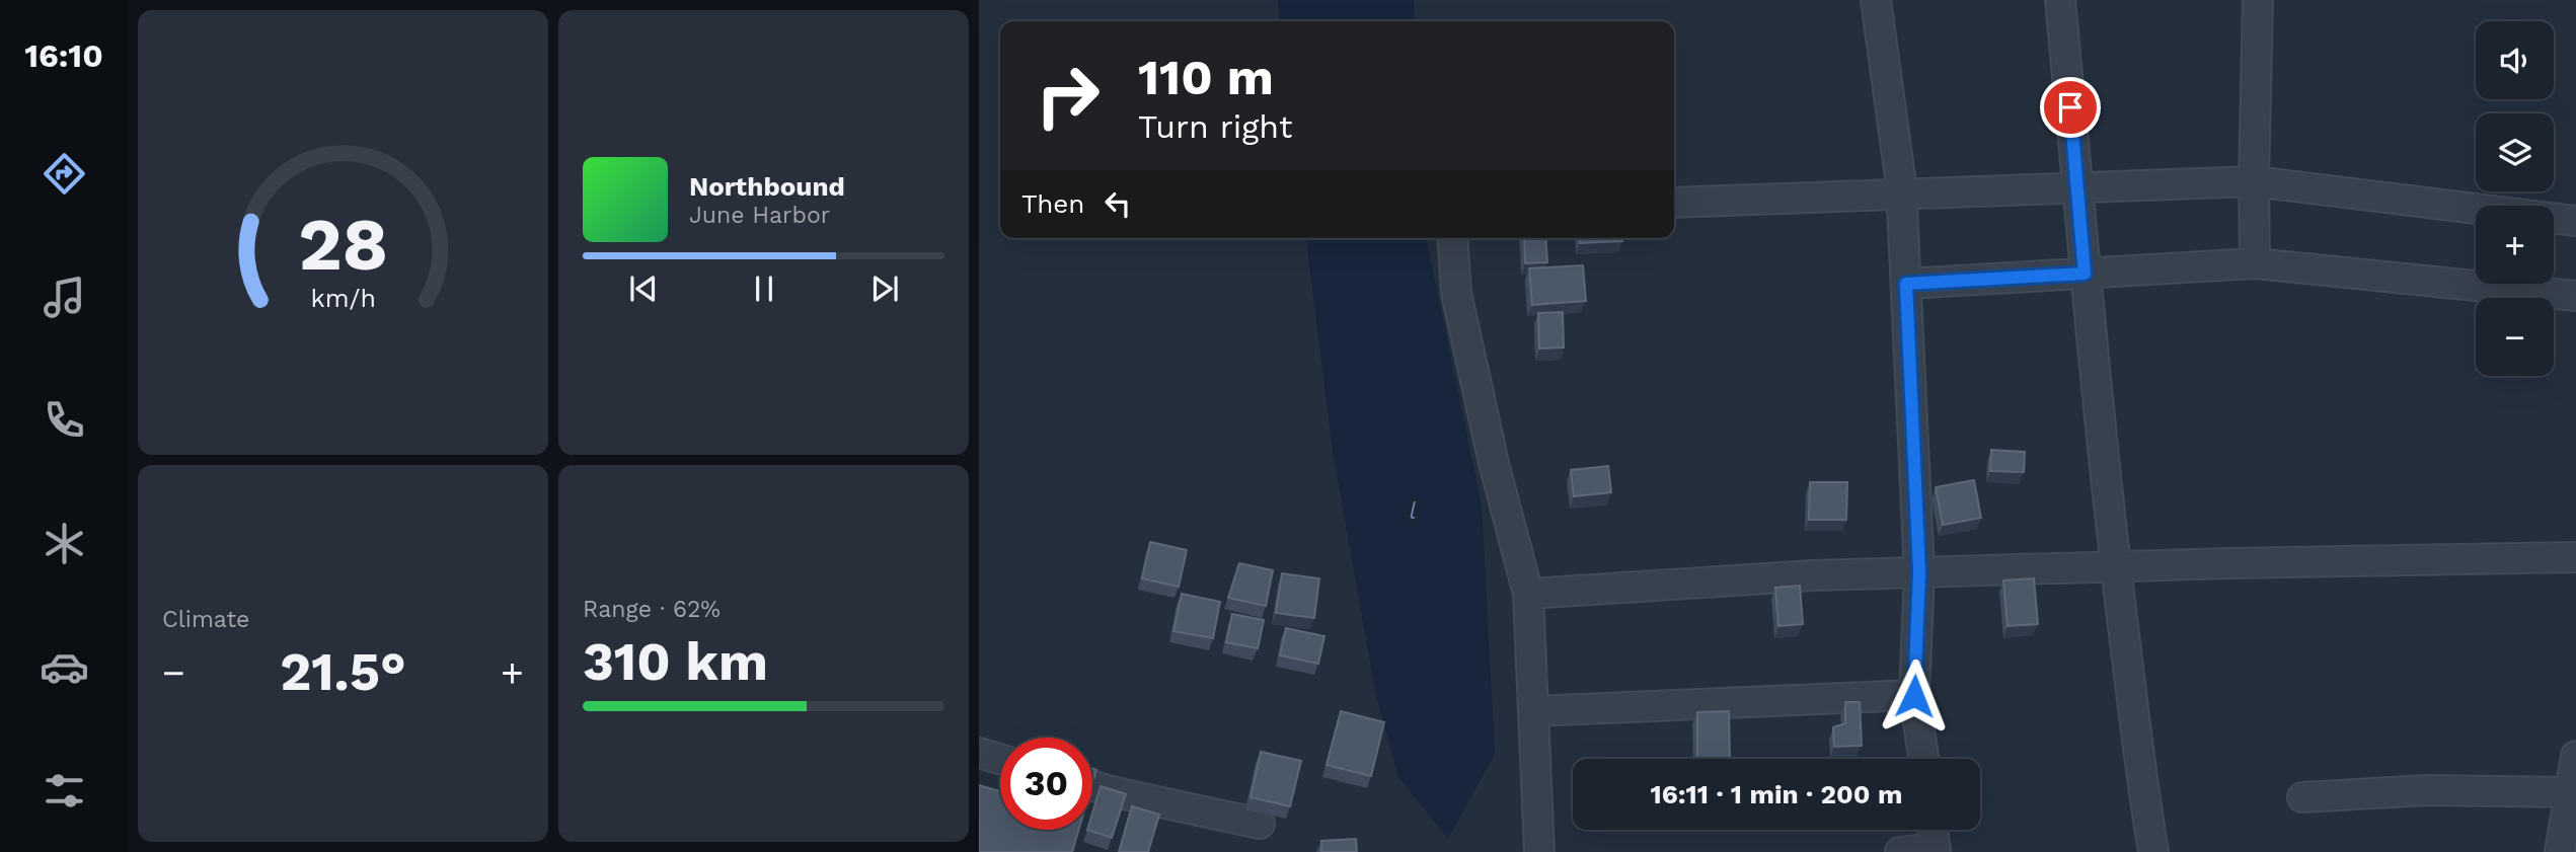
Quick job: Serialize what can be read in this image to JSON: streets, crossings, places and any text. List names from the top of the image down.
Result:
{
  "water": ["l"],
  "page": {
    "tabs": "16:10",
    "map_buttons": ["+", "−"],
    "turn": ["110 m", "Turn right"],
    "song": ["Northbound", "June Harbor"],
    "then": "Then",
    "tile": [
      "Climate",
      ["Range · 62%", "310 km"]
    ],
    "heat": ["−", "21.5°", "+"],
    "limit": "30",
    "trip": "16:11 · 1 min · 200 m",
    "gauge": ["28", "km/h"]
  }
}
